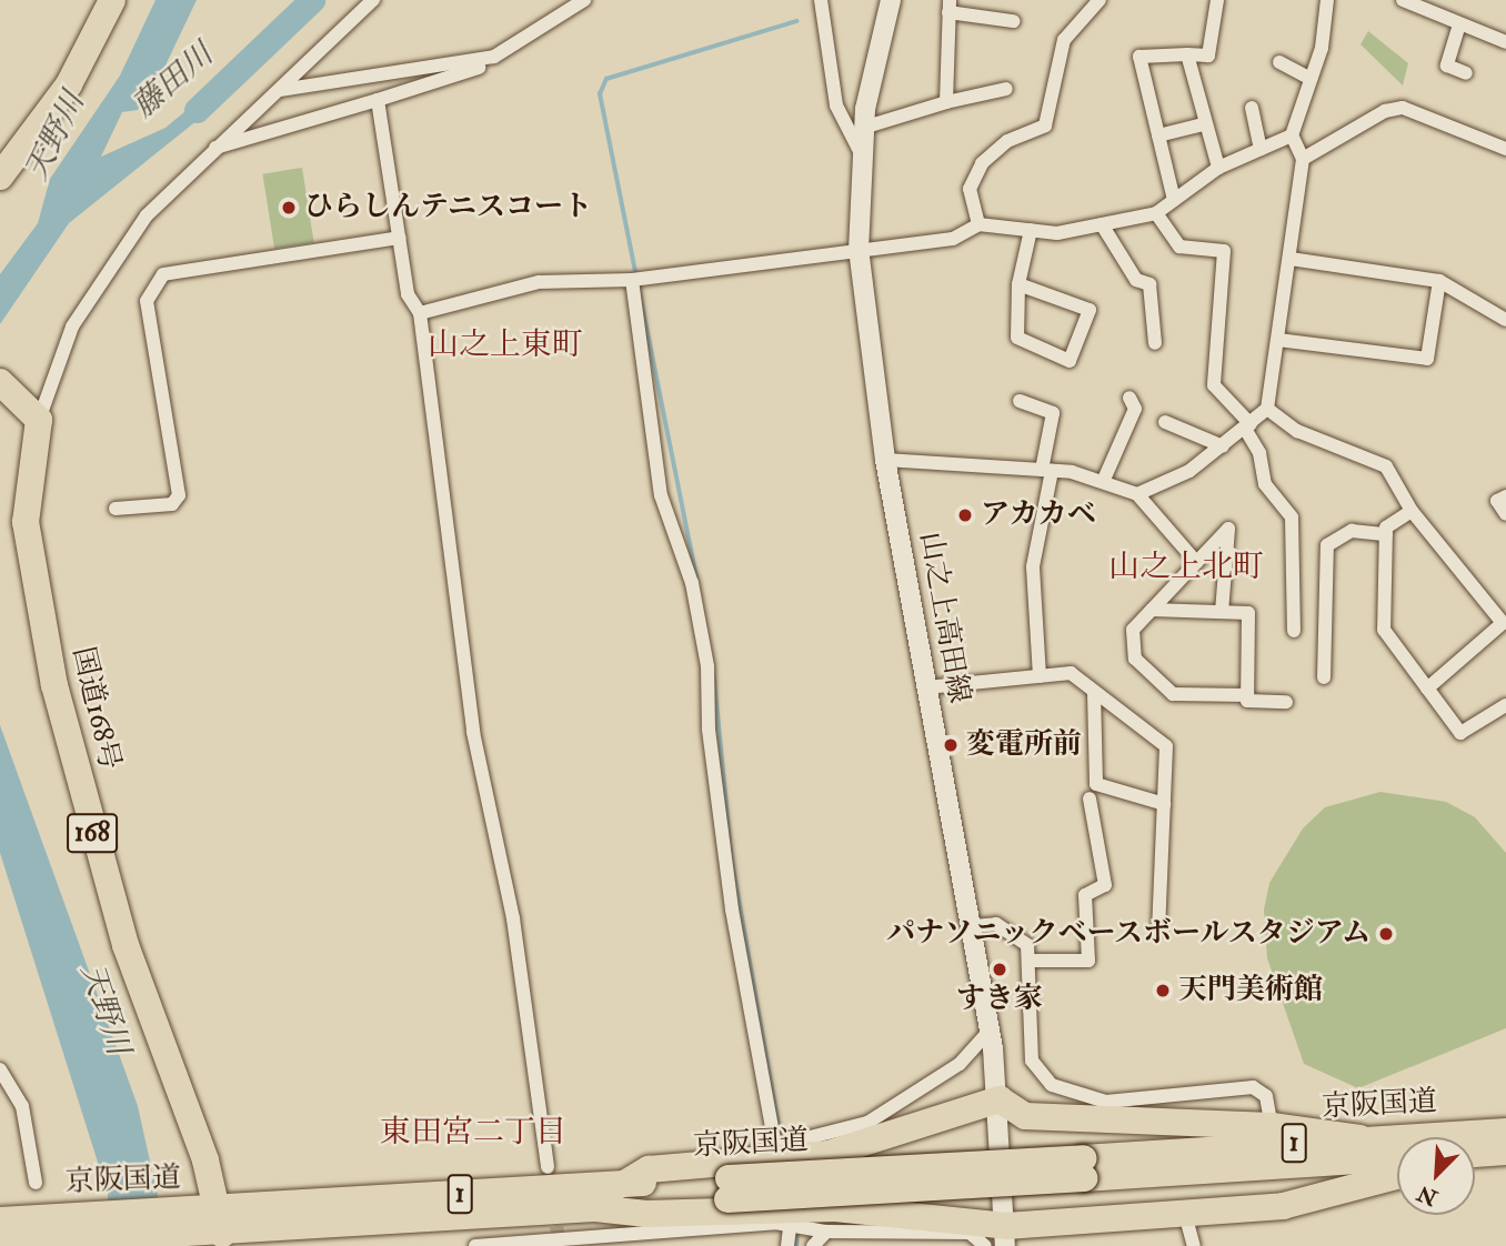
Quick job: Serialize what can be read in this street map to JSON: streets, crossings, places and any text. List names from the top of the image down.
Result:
{
  "streets": {
    "highway": [
      "国道168号",
      "168",
      "京阪国道",
      "1"
    ],
    "street": ["山之上高田線"]
  },
  "crossings": [
    ["山之上高田線", "1"],
    ["国道168号", "京阪国道"],
    ["京阪国道", "1"]
  ],
  "districts": ["山之上東町", "山之上北町", "東田宮二丁目"],
  "water": ["藤田川", "天野川"],
  "places": [
    "ひらしんテニスコート",
    "アカカベ",
    "変電所前",
    "パナソニックベースボールスタジアム",
    "すき家",
    "天門美術館"
  ],
  "north": "bottom left"
}
